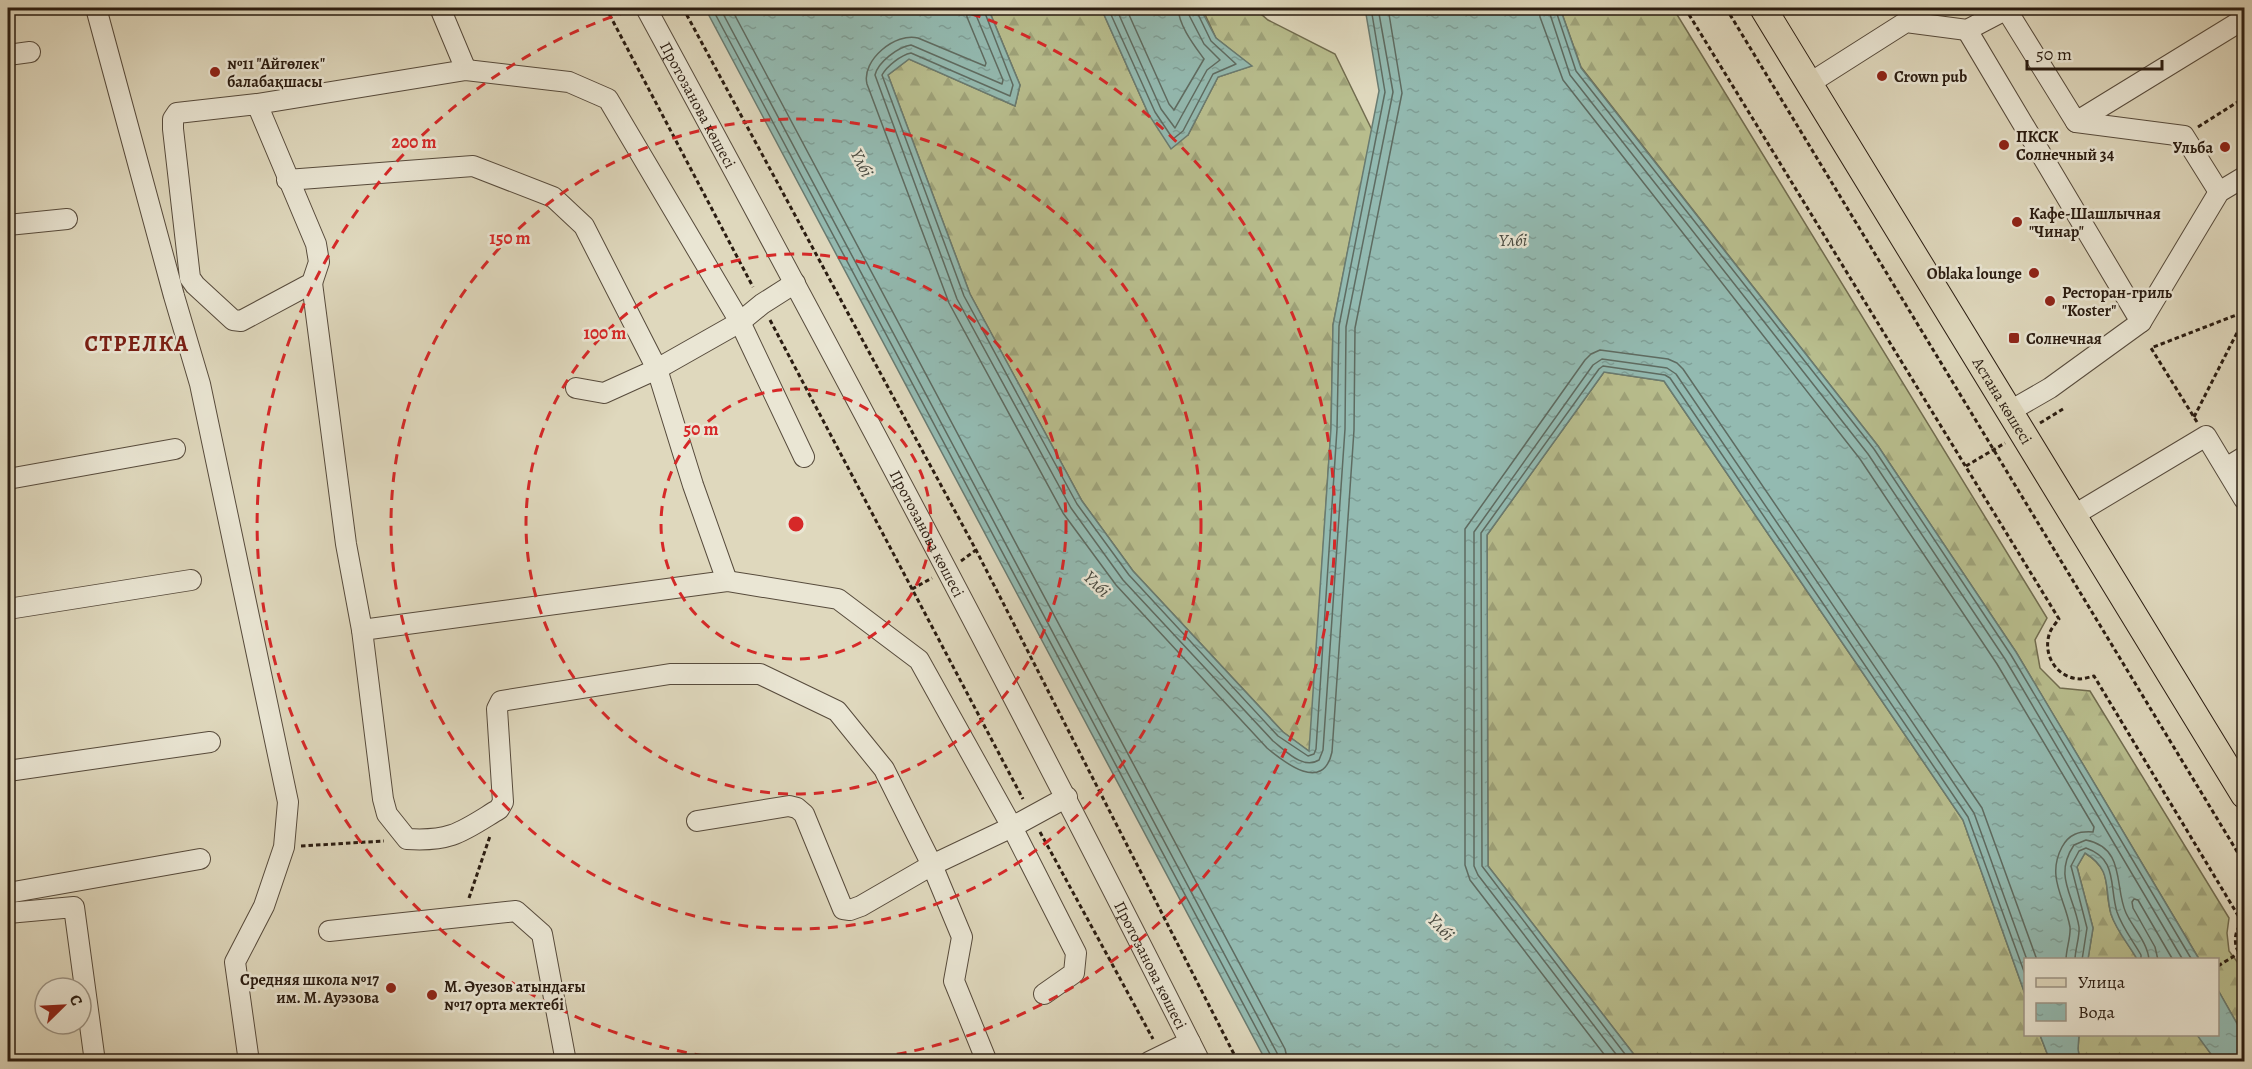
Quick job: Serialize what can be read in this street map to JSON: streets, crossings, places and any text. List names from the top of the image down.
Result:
{
  "streets": {
    "main road": ["Астана көшесі"],
    "street": ["Протозанова көшесі"]
  },
  "districts": ["СТРЕЛКА"],
  "water": ["Үлбі"],
  "places": {
    "other": [
      "№11 \"Айгөлек\" балабақшасы",
      "Crown pub",
      "ПКСК Солнечный 34",
      "Ульба",
      "Кафе-Шашлычная \"Чинар\"",
      "Oblaka lounge",
      "Ресторан-гриль \"Koster\"",
      "Средняя школа №17 им. М. Ауэзова",
      "М. Әуезов атындағы №17 орта мектебі"
    ],
    "transit": ["Солнечная"]
  },
  "legend": ["Улица", "Вода"],
  "scale_bar": "50 m",
  "north": "top right",
  "rings": [
    "200 m",
    "150 m",
    "100 m",
    "50 m"
  ]
}
